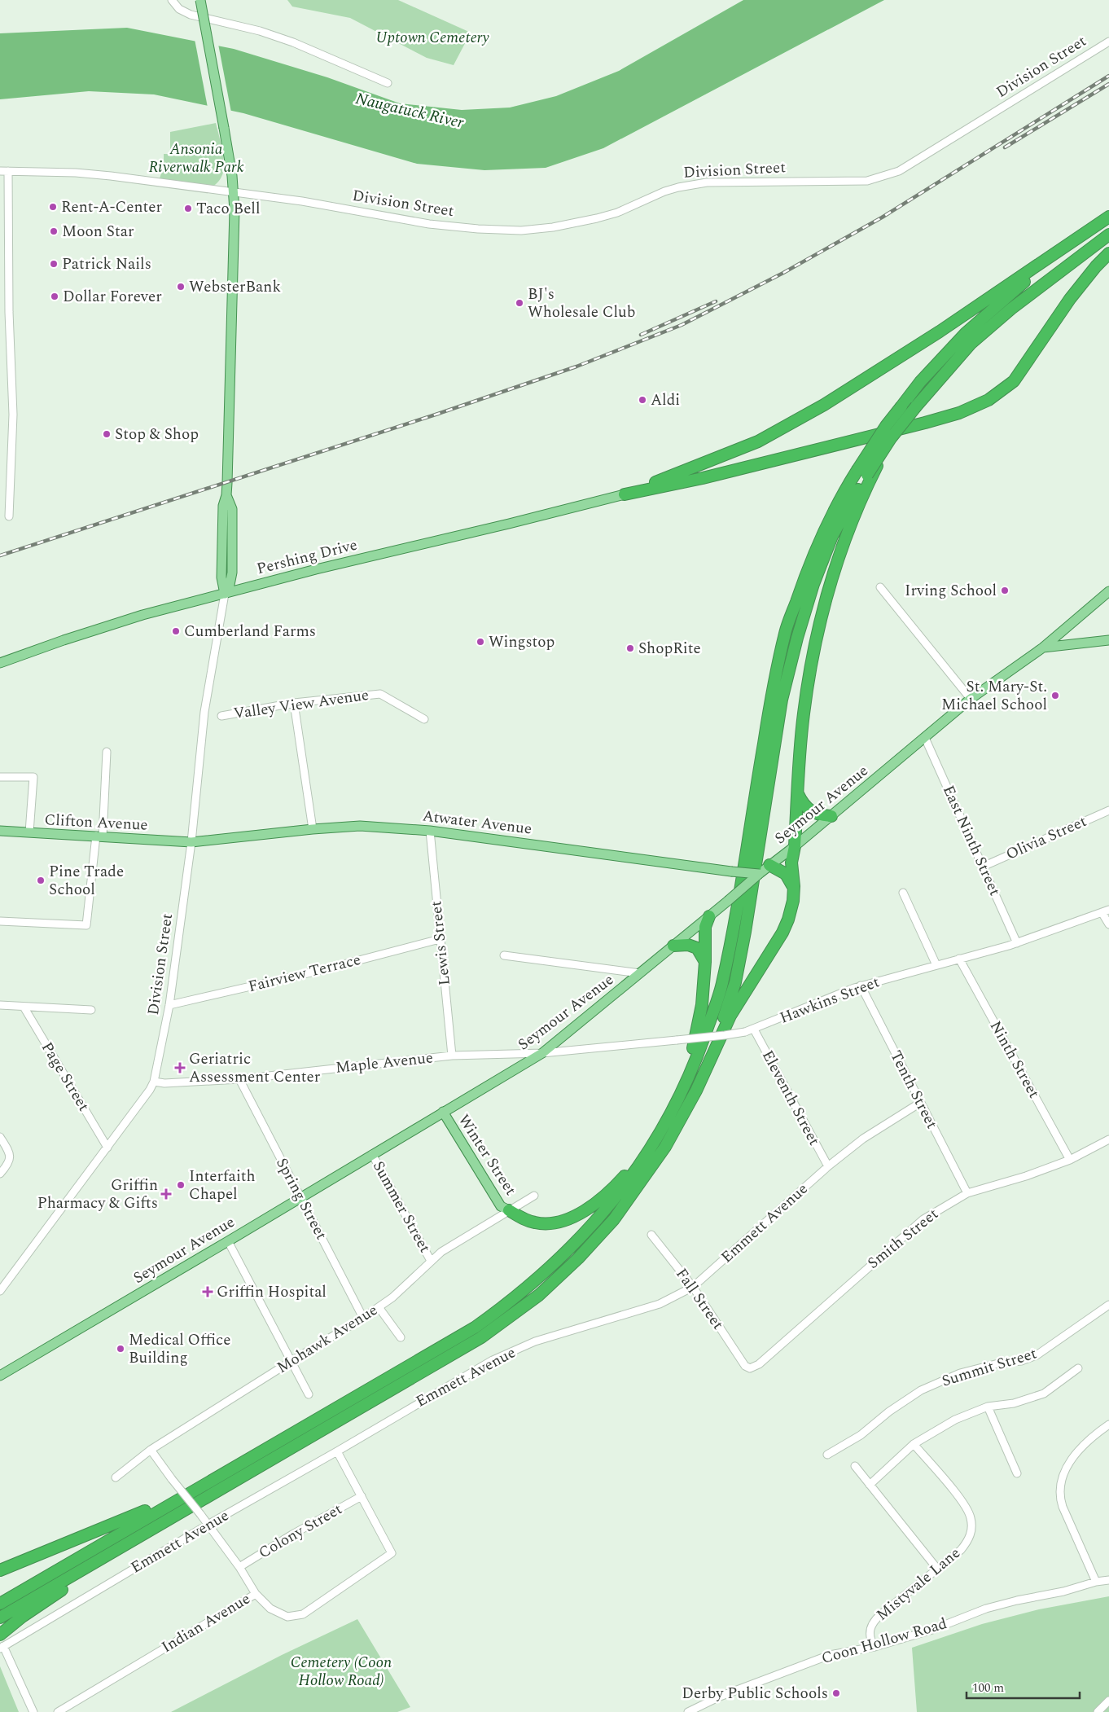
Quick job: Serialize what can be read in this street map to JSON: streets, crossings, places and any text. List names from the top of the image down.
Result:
{
  "streets": {
    "main road": [
      "Division Street",
      "Pershing Drive",
      "Seymour Avenue",
      "Clifton Avenue",
      "Atwater Avenue",
      "Winter Street"
    ],
    "street": [
      "Valley View Avenue",
      "Olivia Street",
      "East Ninth Street",
      "Lewis Street",
      "Fairview Terrace",
      "Hawkins Street",
      "Ninth Street",
      "Maple Avenue",
      "Page Street",
      "Tenth Street",
      "Eleventh Street",
      "Spring Street",
      "Summer Street",
      "Emmett Avenue",
      "Smith Street",
      "Fall Street",
      "Mohawk Avenue",
      "Summit Street",
      "Colony Street",
      "Mistyvale Lane",
      "Indian Avenue",
      "Coon Hollow Road"
    ]
  },
  "crossings": [
    ["Division Street", "Pershing Drive"],
    ["Division Street", "Clifton Avenue"],
    ["Division Street", "Atwater Avenue"],
    ["Division Street", "Fairview Terrace"],
    ["Division Street", "Maple Avenue"],
    ["Division Street", "Page Street"],
    ["Seymour Avenue", "Atwater Avenue"],
    ["Seymour Avenue", "East Ninth Street"],
    ["Seymour Avenue", "Hawkins Street"],
    ["Seymour Avenue", "Maple Avenue"],
    ["Seymour Avenue", "Winter Street"],
    ["Seymour Avenue", "Spring Street"],
    ["Seymour Avenue", "Summer Street"],
    ["Clifton Avenue", "Atwater Avenue"],
    ["Atwater Avenue", "Lewis Street"],
    ["Olivia Street", "East Ninth Street"],
    ["East Ninth Street", "Hawkins Street"],
    ["Lewis Street", "Fairview Terrace"],
    ["Lewis Street", "Maple Avenue"],
    ["Hawkins Street", "Ninth Street"],
    ["Hawkins Street", "Maple Avenue"],
    ["Hawkins Street", "Tenth Street"],
    ["Hawkins Street", "Eleventh Street"],
    ["Ninth Street", "Smith Street"],
    ["Maple Avenue", "Spring Street"],
    ["Tenth Street", "Emmett Avenue"],
    ["Tenth Street", "Smith Street"],
    ["Eleventh Street", "Emmett Avenue"],
    ["Winter Street", "Mohawk Avenue"],
    ["Spring Street", "Mohawk Avenue"],
    ["Summer Street", "Mohawk Avenue"],
    ["Emmett Avenue", "Fall Street"],
    ["Smith Street", "Fall Street"],
    ["Colony Street", "Indian Avenue"],
    ["Mistyvale Lane", "Coon Hollow Road"]
  ],
  "water": ["Naugatuck River"],
  "parks": ["Uptown Cemetery", "Ansonia Riverwalk Park", "Cemetery (Coon Hollow Road)"],
  "places": {
    "other": [
      "Rent-A-Center",
      "Taco Bell",
      "Moon Star",
      "Patrick Nails",
      "WebsterBank",
      "Dollar Forever",
      "BJ's Wholesale Club",
      "Aldi",
      "Stop & Shop",
      "Irving School",
      "Cumberland Farms",
      "Wingstop",
      "ShopRite",
      "St. Mary-St. Michael School",
      "Pine Trade School",
      "Interfaith Chapel",
      "Medical Office Building",
      "Derby Public Schools"
    ],
    "health": ["Geriatric Assessment Center", "Griffin Pharmacy & Gifts", "Griffin Hospital"]
  },
  "scale_bar": "100 m"
}
